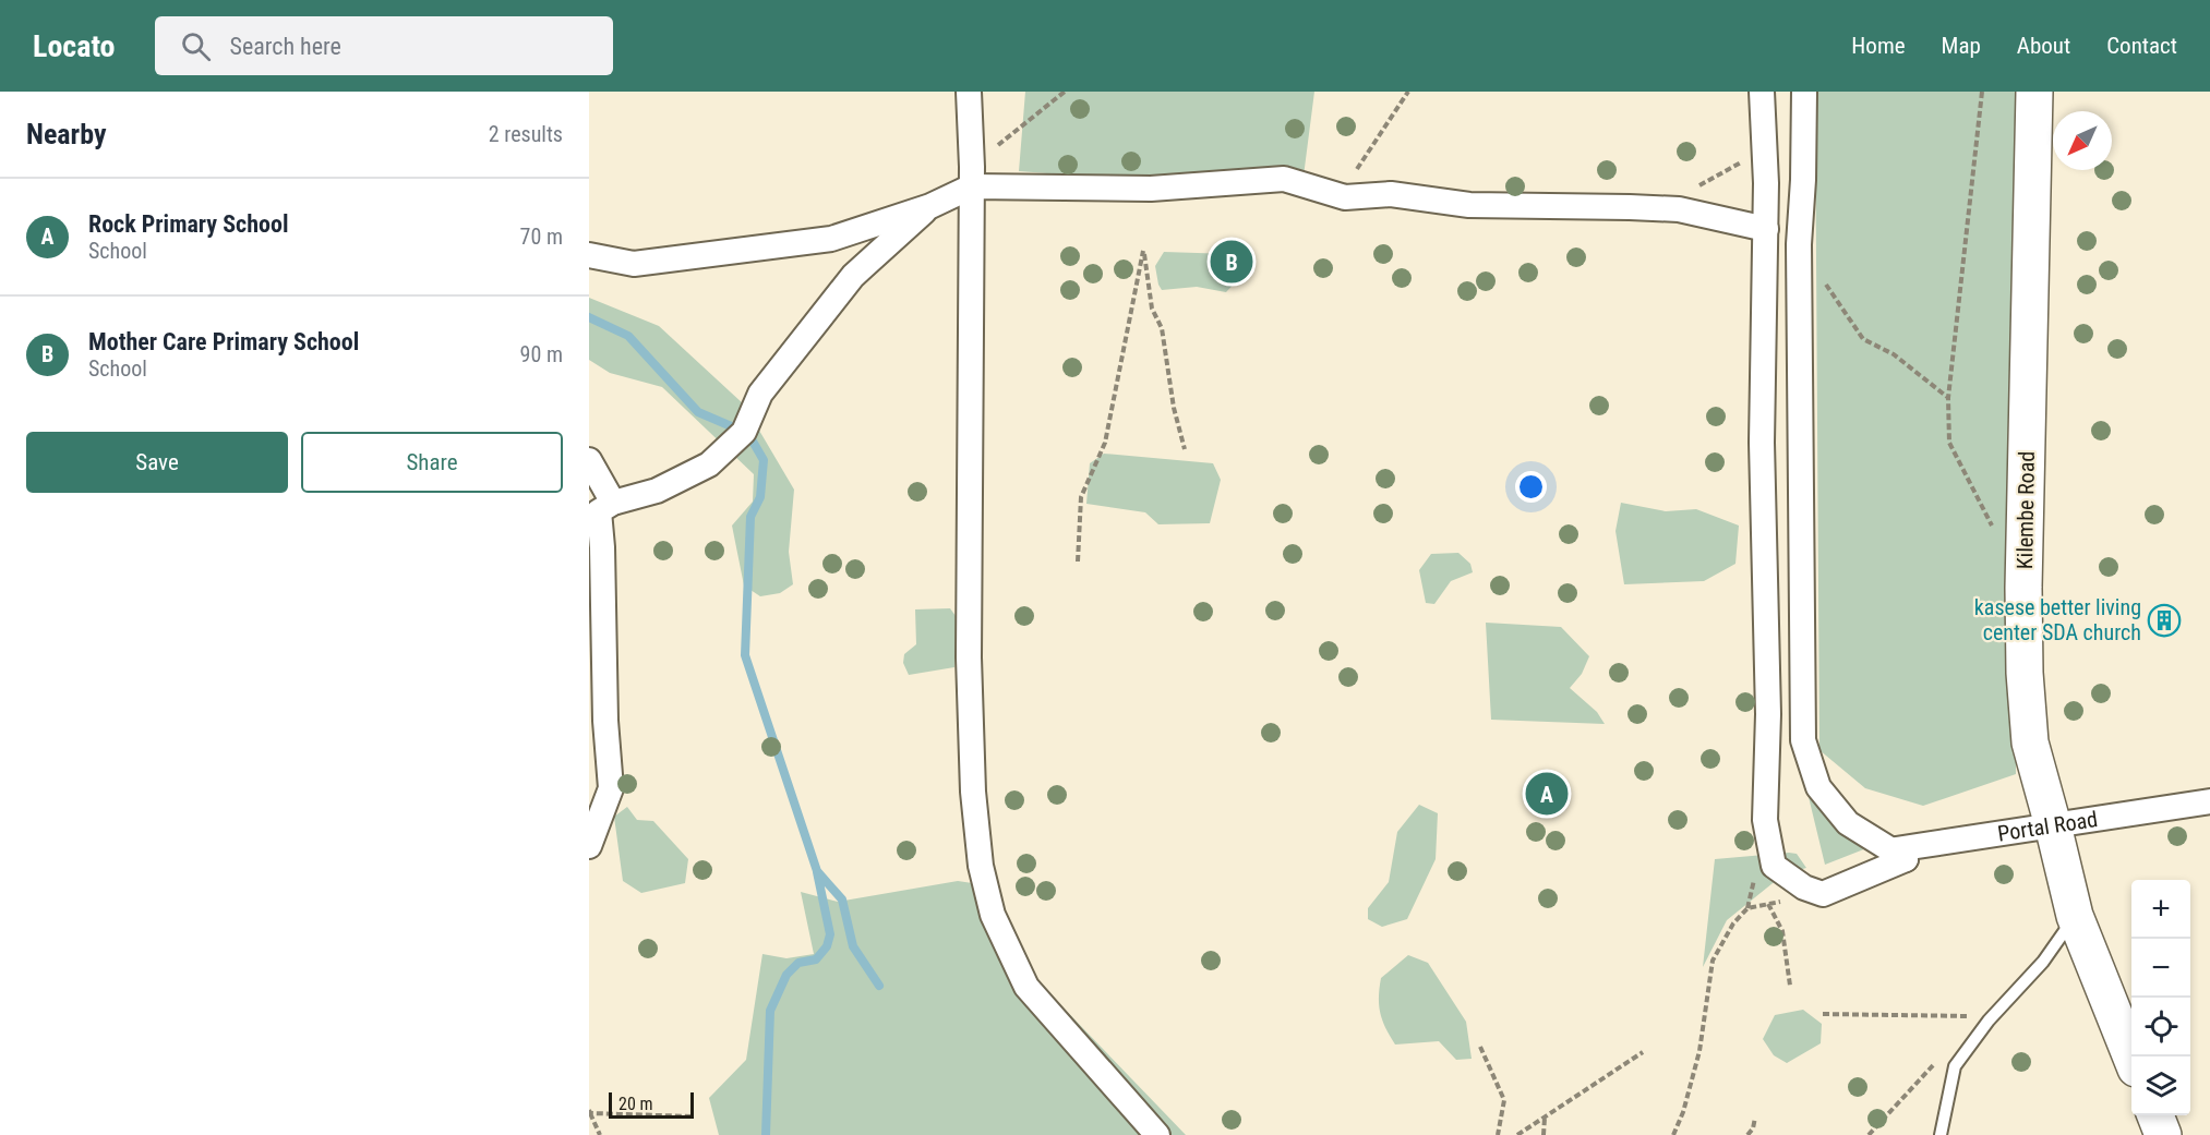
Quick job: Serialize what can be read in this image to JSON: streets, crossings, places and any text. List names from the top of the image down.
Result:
{
  "streets": {
    "main road": ["Kilembe Road"],
    "street": ["Portal Road"]
  },
  "crossings": [
    ["Kilembe Road", "Portal Road"]
  ],
  "places": {
    "building": ["kasese better living center SDA church"]
  },
  "scale_bar": "20 m",
  "north": "bottom left",
  "page": {
    "header": "Locato",
    "search": "Search here",
    "nav": [
      "Home",
      "Map",
      "About",
      "Contact"
    ],
    "heading": ["Nearby", "2 results"],
    "list": [
      {
        "mark": "A",
        "name": "Rock Primary School",
        "note": "School",
        "value": "70 m"
      },
      {
        "mark": "B",
        "name": "Mother Care Primary School",
        "note": "School",
        "value": "90 m"
      }
    ],
    "pins": ["B", "A"],
    "buttons": ["Save", "Share"],
    "map_buttons": ["+", "−"],
    "scale": "20 m"
  }
}
